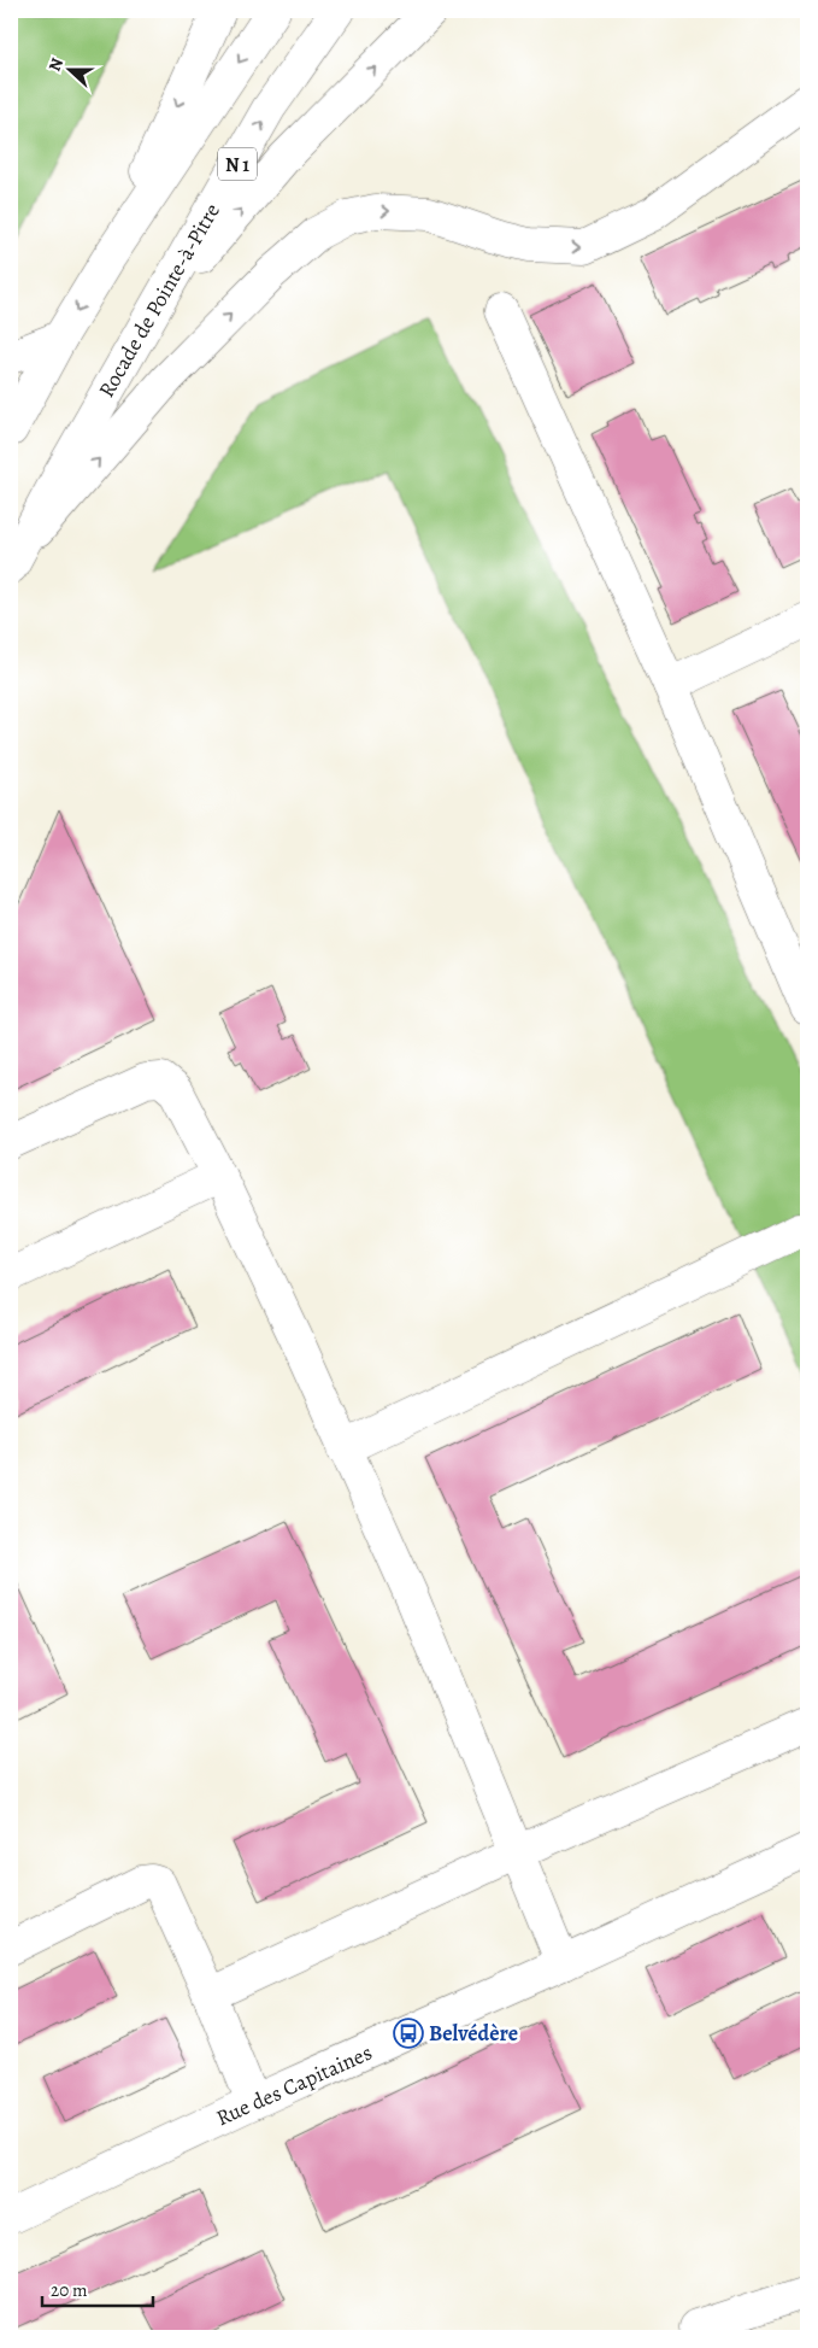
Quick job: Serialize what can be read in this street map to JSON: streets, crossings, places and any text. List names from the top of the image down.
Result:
{
  "streets": {
    "main road": ["N 1", "Rocade de Pointe-à-Pitre", "Rue des Capitaines"]
  },
  "places": {
    "bus stop": ["Belvédère"]
  },
  "scale_bar": "20 m",
  "north": "left"
}
